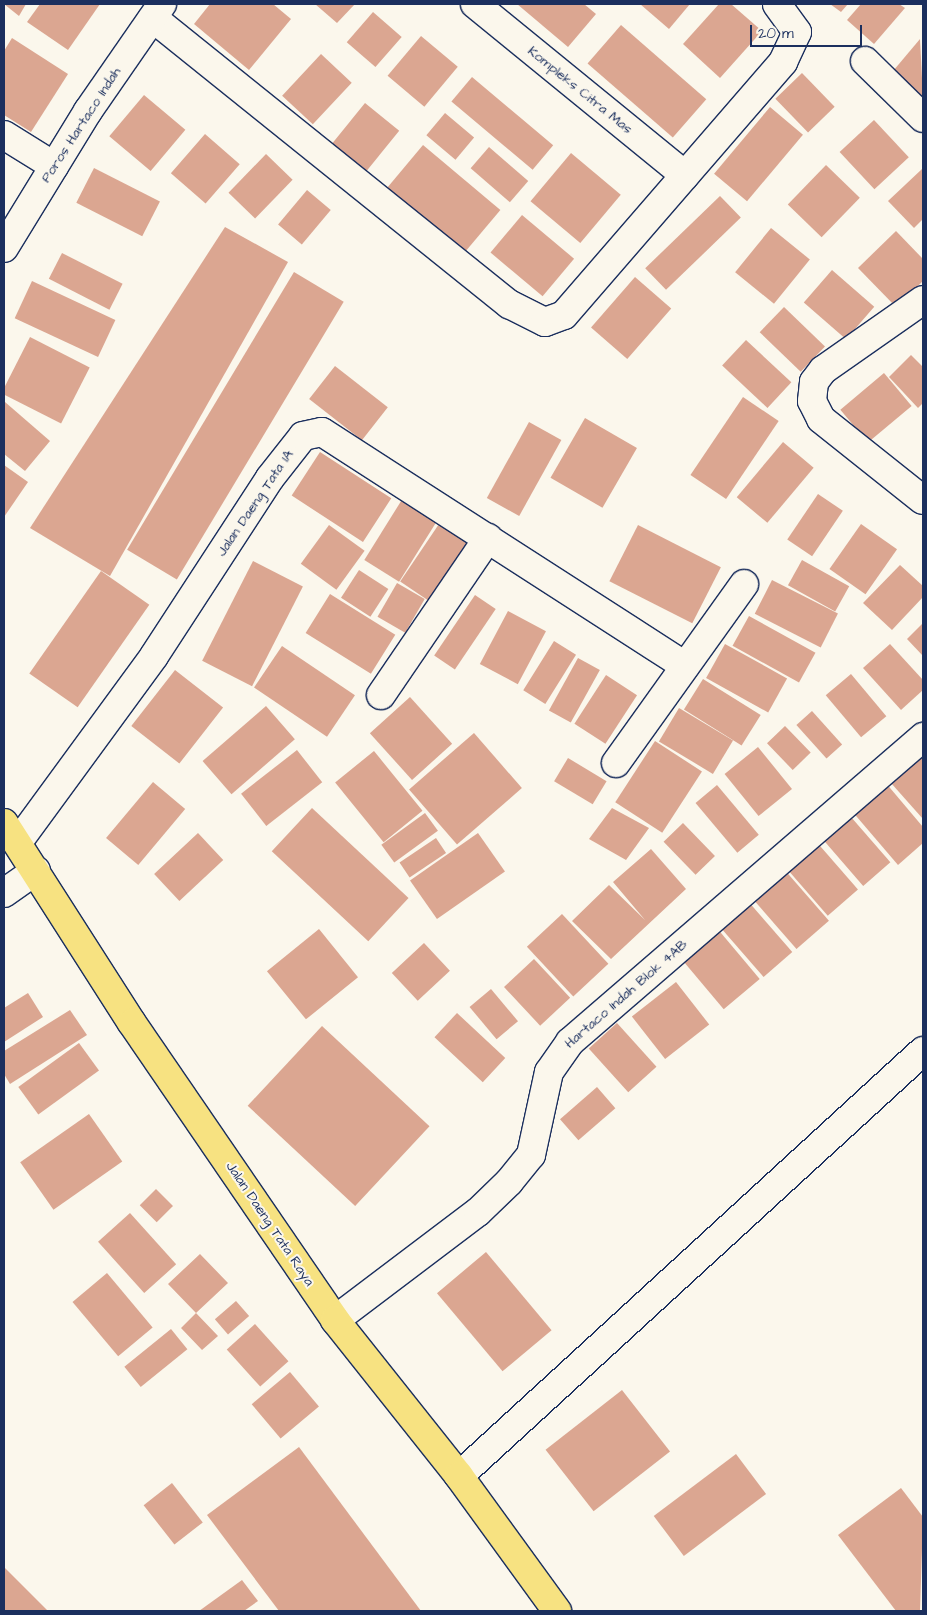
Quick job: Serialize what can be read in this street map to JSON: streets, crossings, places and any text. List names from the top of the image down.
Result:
{
  "streets": {
    "main road": ["Jalan Daeng Tata Raya"],
    "street": [
      "Kompleks Citra Mas",
      "Poros Hartaco Indah",
      "Jalan Daeng Tata 1A",
      "Hartaco Indah Blok 4AB"
    ]
  },
  "crossings": [
    ["Jalan Daeng Tata 1A", "Jalan Daeng Tata Raya"],
    ["Hartaco Indah Blok 4AB", "Jalan Daeng Tata Raya"]
  ],
  "scale_bar": "20 m"
}
